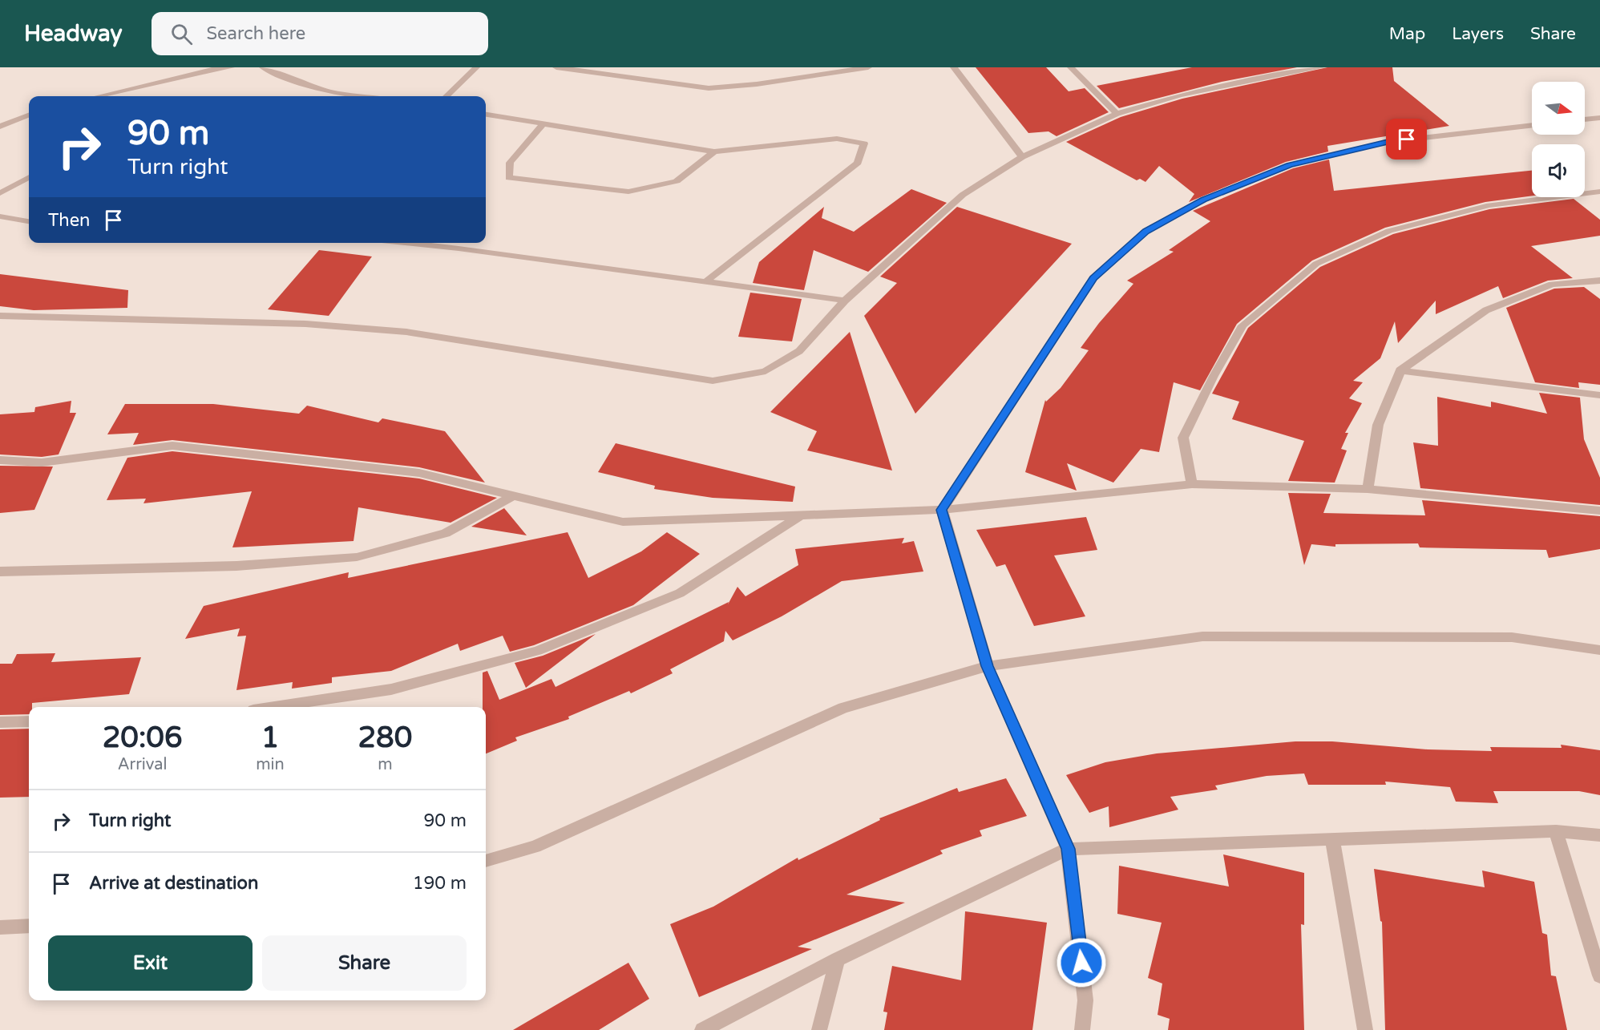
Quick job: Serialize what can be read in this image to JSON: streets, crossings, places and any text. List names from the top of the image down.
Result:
{
  "north": "right",
  "page": {
    "header": "Headway",
    "search": "Search here",
    "nav": ["Map", "Layers", "Share"],
    "turn": ["90 m", "Turn right"],
    "then": "Then",
    "eta": [
      "20:06",
      "Arrival",
      "1",
      "min",
      "280",
      "m"
    ],
    "list": [
      {
        "name": "Turn right",
        "value": "90 m"
      },
      {
        "name": "Arrive at destination",
        "value": "190 m"
      }
    ],
    "buttons": ["Exit", "Share"]
  }
}
